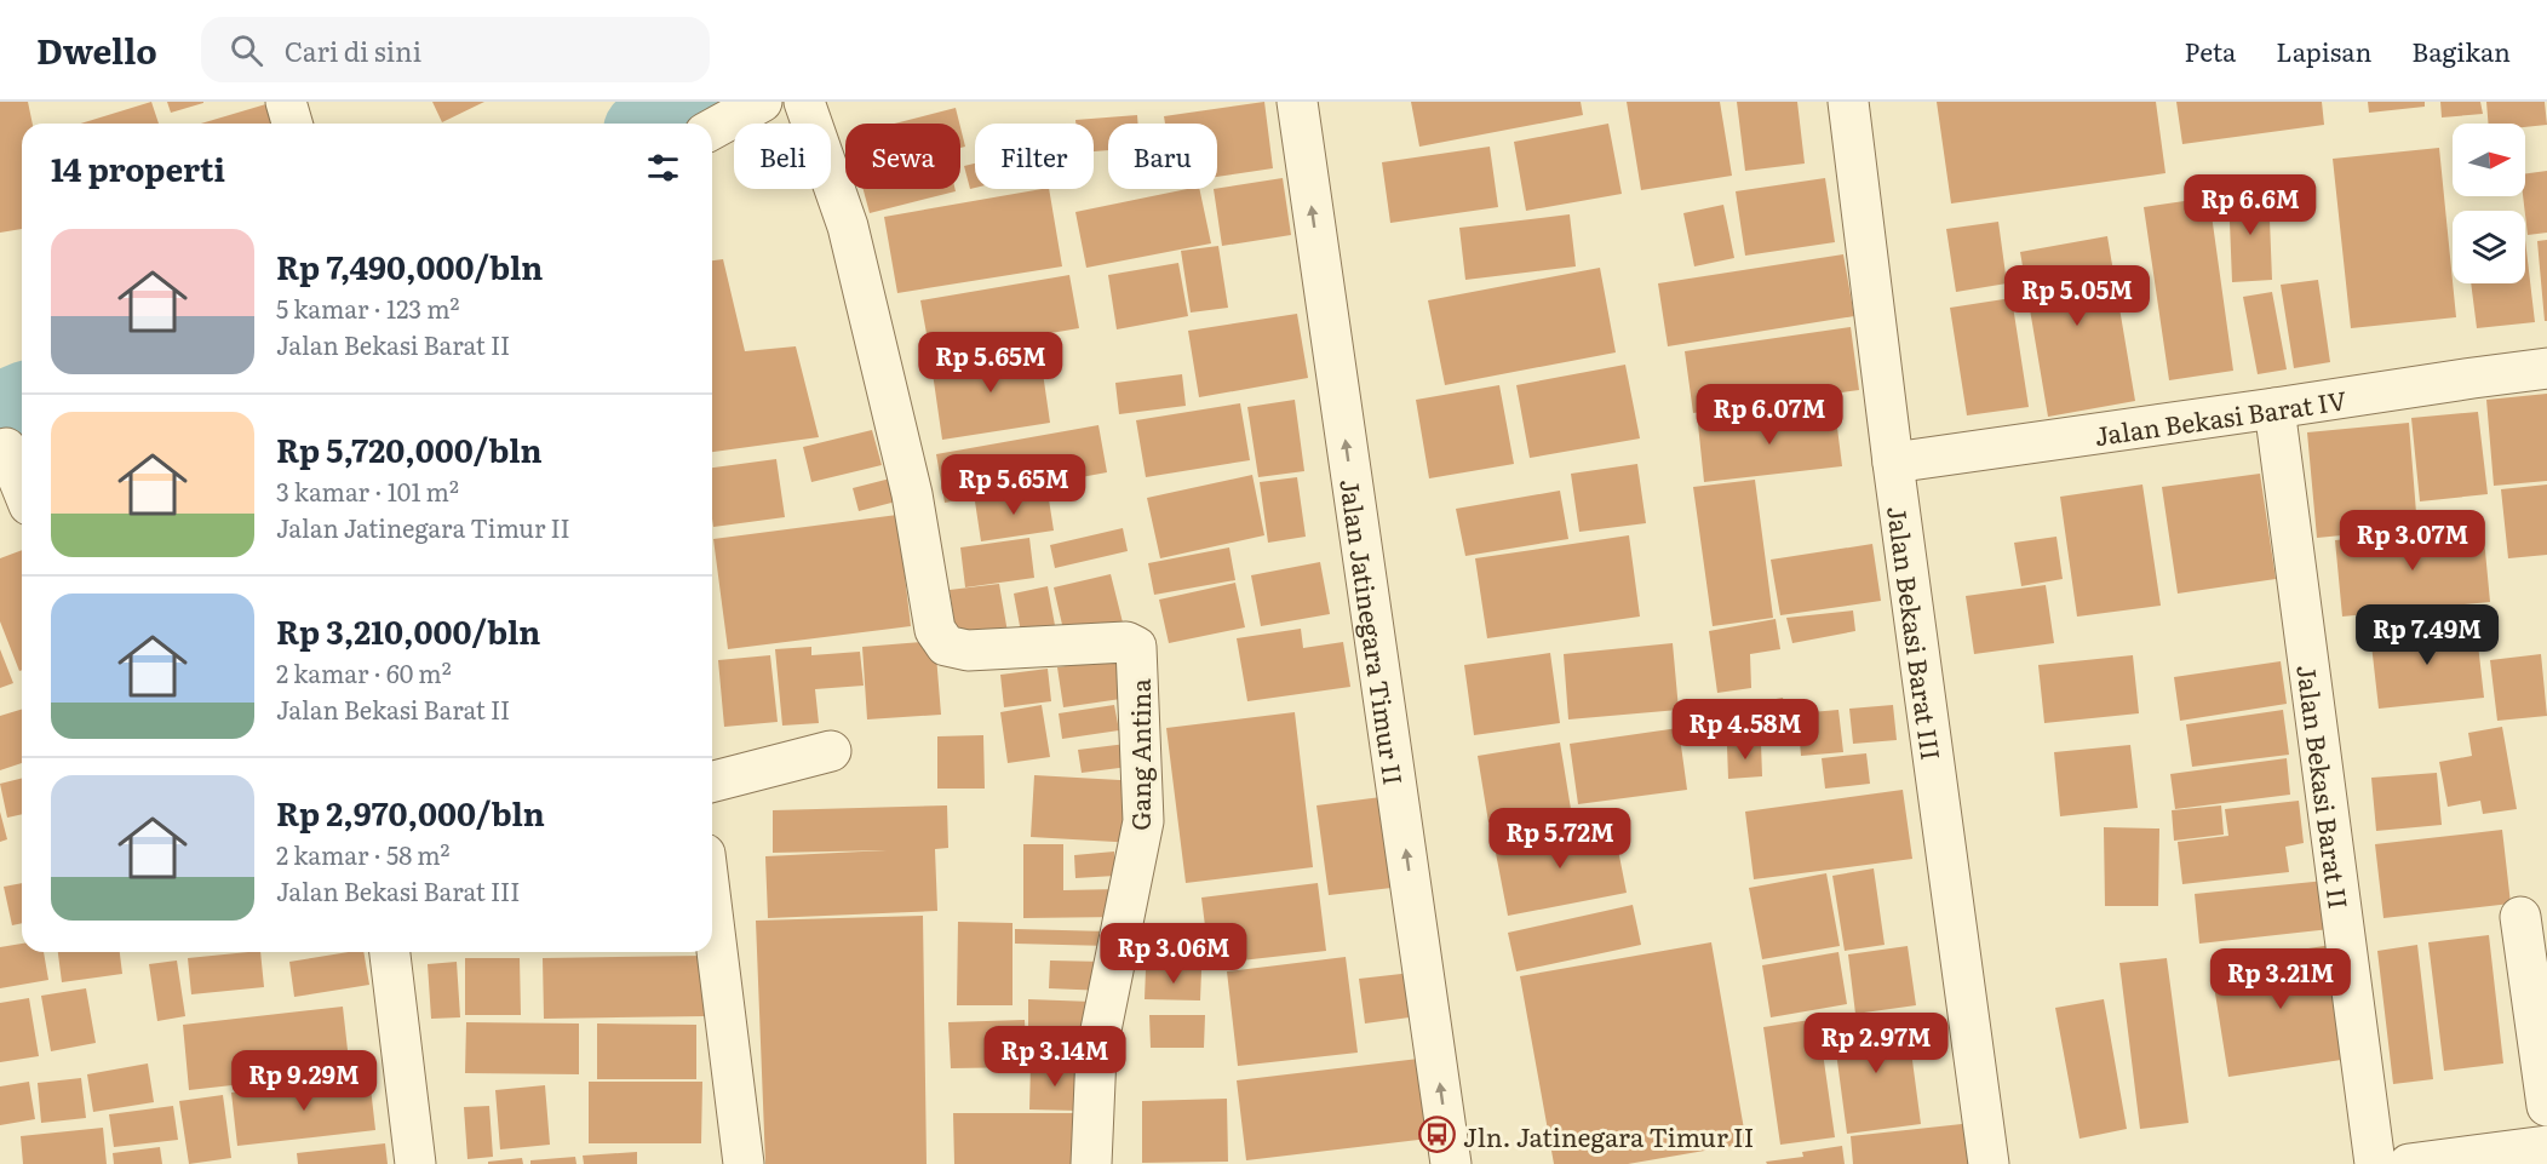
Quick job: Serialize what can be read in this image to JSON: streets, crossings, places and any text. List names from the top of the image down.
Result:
{
  "streets": {
    "street": [
      "Jalan Bekasi Barat IV",
      "Jalan Jatinegara Timur II",
      "Jalan Bekasi Barat III",
      "Gang Antina",
      "Jalan Bekasi Barat II"
    ]
  },
  "crossings": [
    ["Jalan Bekasi Barat IV", "Jalan Bekasi Barat III"],
    ["Jalan Bekasi Barat IV", "Jalan Bekasi Barat II"]
  ],
  "one_way": ["Jalan Jatinegara Timur II"],
  "places": {
    "bus stop": ["Jln. Jatinegara Timur II"]
  },
  "north": "right",
  "page": {
    "header": "Dwello",
    "search": "Cari di sini",
    "nav": ["Peta", "Lapisan", "Bagikan"],
    "chip": [
      "Beli",
      "Sewa",
      "Filter",
      "Baru"
    ],
    "heading": "14 properti",
    "price": [
      "Rp 6.6M",
      "Rp 5.05M",
      "Rp 5.65M",
      "Rp 6.07M",
      "Rp 5.65M",
      "Rp 3.07M",
      "Rp 7.49M",
      "Rp 4.58M",
      "Rp 5.72M",
      "Rp 3.06M",
      "Rp 3.21M",
      "Rp 2.97M",
      "Rp 3.14M",
      "Rp 9.29M"
    ],
    "list": [
      {
        "name": "Rp 7,490,000/bln",
        "note": "5 kamar · 123 m² · Jalan Bekasi Barat II"
      },
      {
        "name": "Rp 5,720,000/bln",
        "note": "3 kamar · 101 m² · Jalan Jatinegara Timur II"
      },
      {
        "name": "Rp 3,210,000/bln",
        "note": "2 kamar · 60 m² · Jalan Bekasi Barat II"
      },
      {
        "name": "Rp 2,970,000/bln",
        "note": "2 kamar · 58 m² · Jalan Bekasi Barat III"
      }
    ]
  }
}
